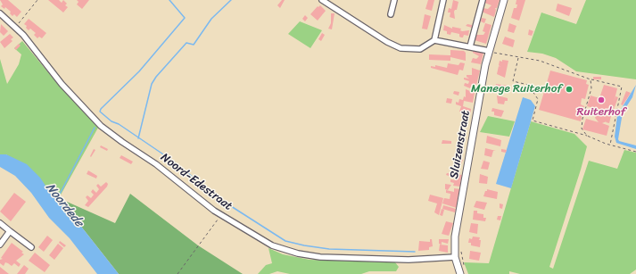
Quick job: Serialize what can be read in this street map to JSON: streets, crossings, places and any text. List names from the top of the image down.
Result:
{
  "streets": {
    "street": ["Sluizenstraat", "Noord-Edestraat"]
  },
  "crossings": [
    ["Sluizenstraat", "Noord-Edestraat"]
  ],
  "water": ["Noordede"],
  "places": ["Manege Ruiterhof", "Ruiterhof"]
}
